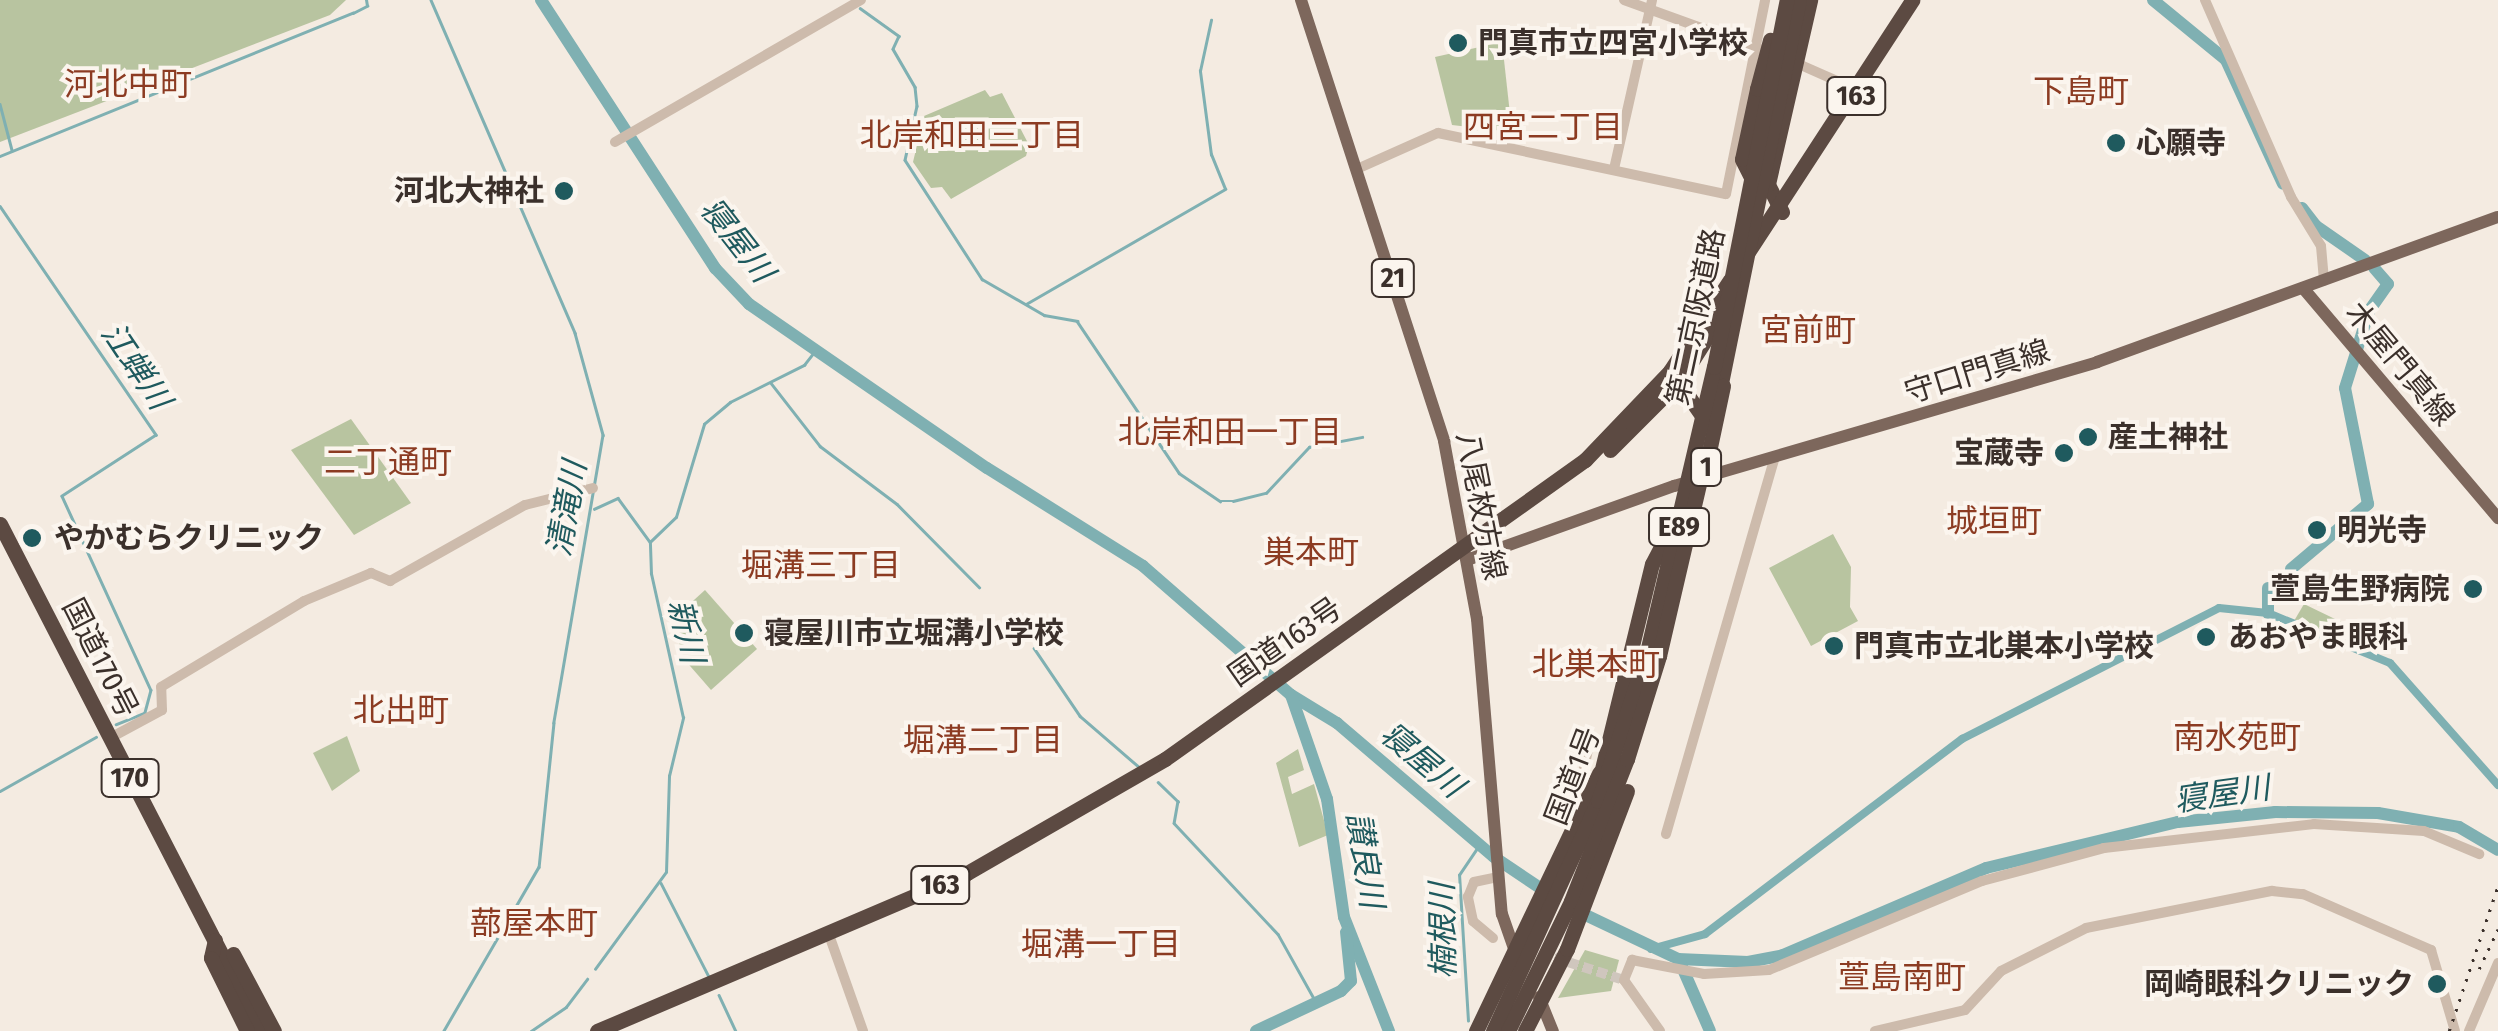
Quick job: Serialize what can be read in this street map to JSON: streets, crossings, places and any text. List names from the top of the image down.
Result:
{
  "streets": {
    "highway": [
      "163",
      "第二京阪道路",
      "1",
      "E89",
      "国道163号",
      "国道170号",
      "国道1号",
      "170"
    ],
    "main road": [
      "21",
      "木屋門真線",
      "守口門真線",
      "八尾枚方線"
    ]
  },
  "crossings": [
    ["第二京阪道路", "国道1号"],
    ["木屋門真線", "守口門真線"],
    ["守口門真線", "国道163号"],
    ["八尾枚方線", "国道163号"],
    ["八尾枚方線", "国道1号"],
    ["国道170号", "170"]
  ],
  "districts": [
    "河北中町",
    "下島町",
    "四宮二丁目",
    "北岸和田三丁目",
    "宮前町",
    "北岸和田一丁目",
    "二丁通町",
    "城垣町",
    "巣本町",
    "堀溝三丁目",
    "北巣本町",
    "北出町",
    "南水苑町",
    "堀溝二丁目",
    "蔀屋本町",
    "堀溝一丁目",
    "萱島南町"
  ],
  "water": [
    "寝屋川",
    "江蝉川",
    "清滝川",
    "新川",
    "讃良川",
    "楠根川"
  ],
  "places": [
    "門真市立四宮小学校",
    "心願寺",
    "河北大神社",
    "産土神社",
    "宝蔵寺",
    "明光寺",
    "やかむらクリニック",
    "萱島生野病院",
    "寝屋川市立堀溝小学校",
    "あおやま眼科",
    "門真市立北巣本小学校",
    "岡崎眼科クリニック"
  ]
}
